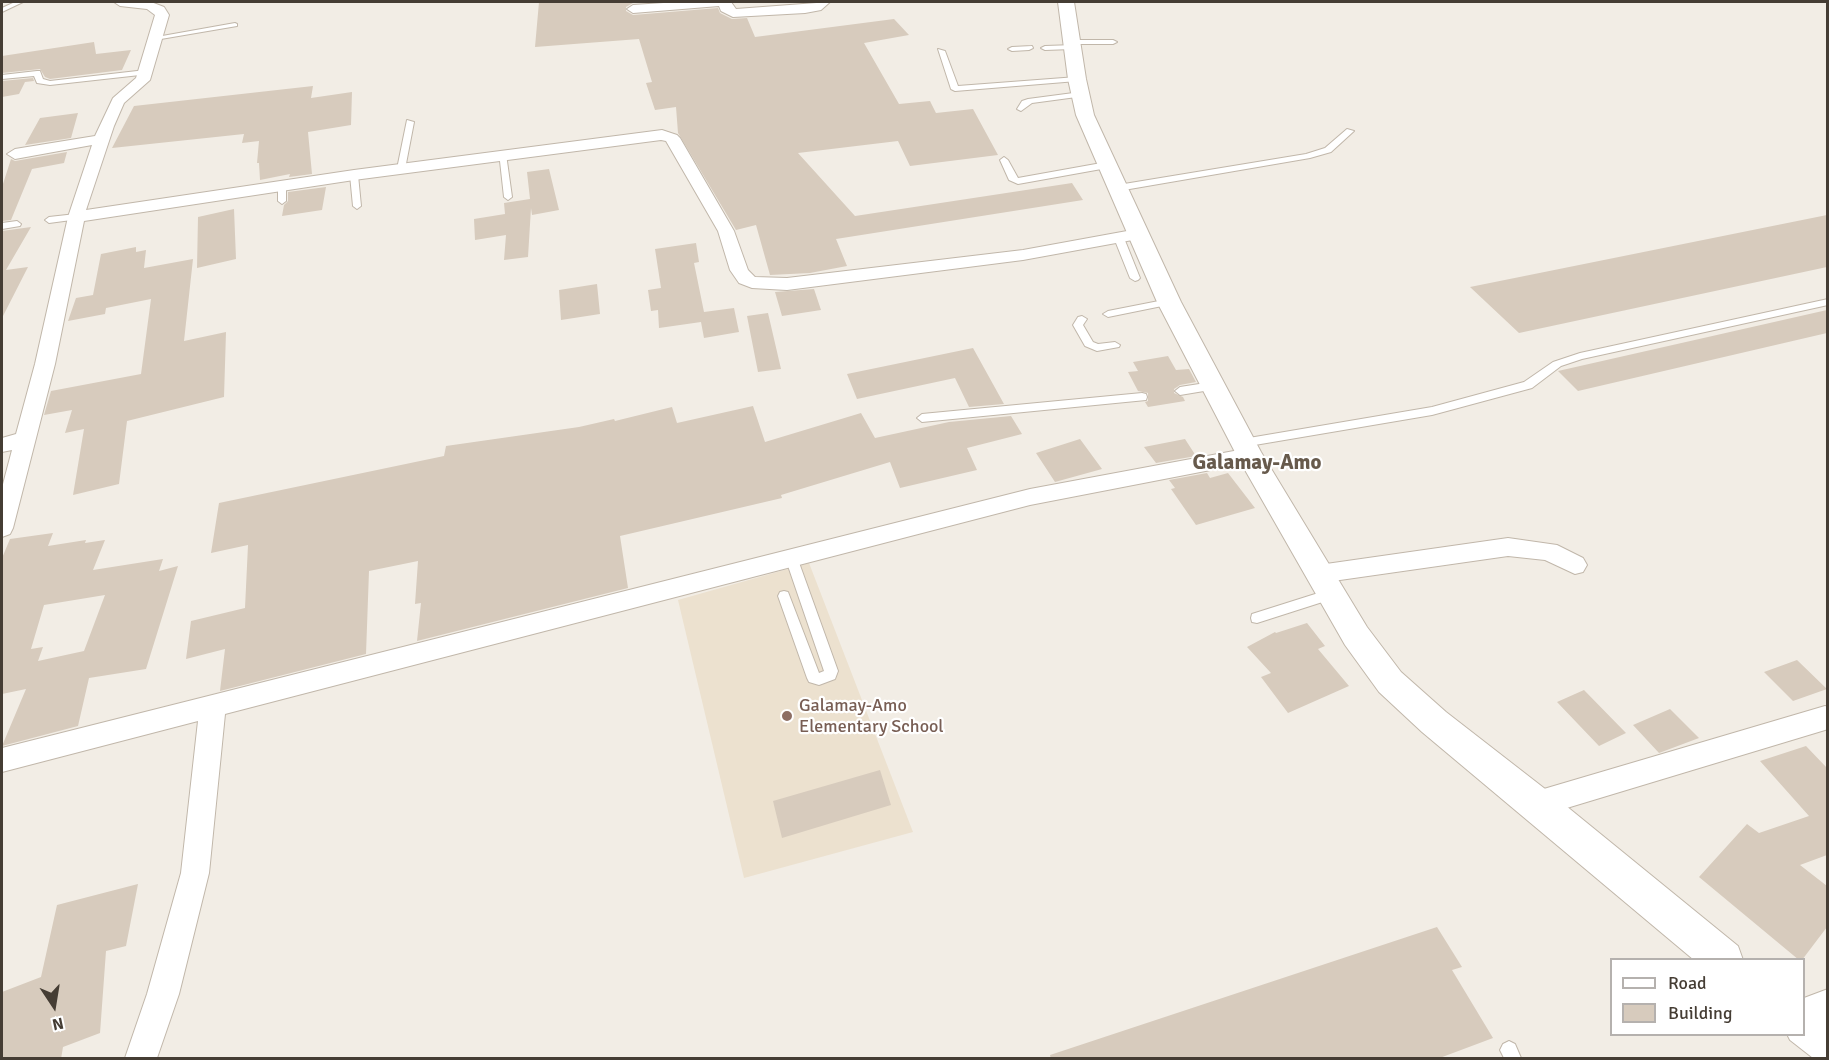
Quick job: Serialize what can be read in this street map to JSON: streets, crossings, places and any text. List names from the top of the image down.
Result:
{
  "districts": ["Galamay-Amo"],
  "places": ["Galamay-Amo Elementary School"],
  "legend": ["Road", "Building"],
  "north": "bottom"
}
